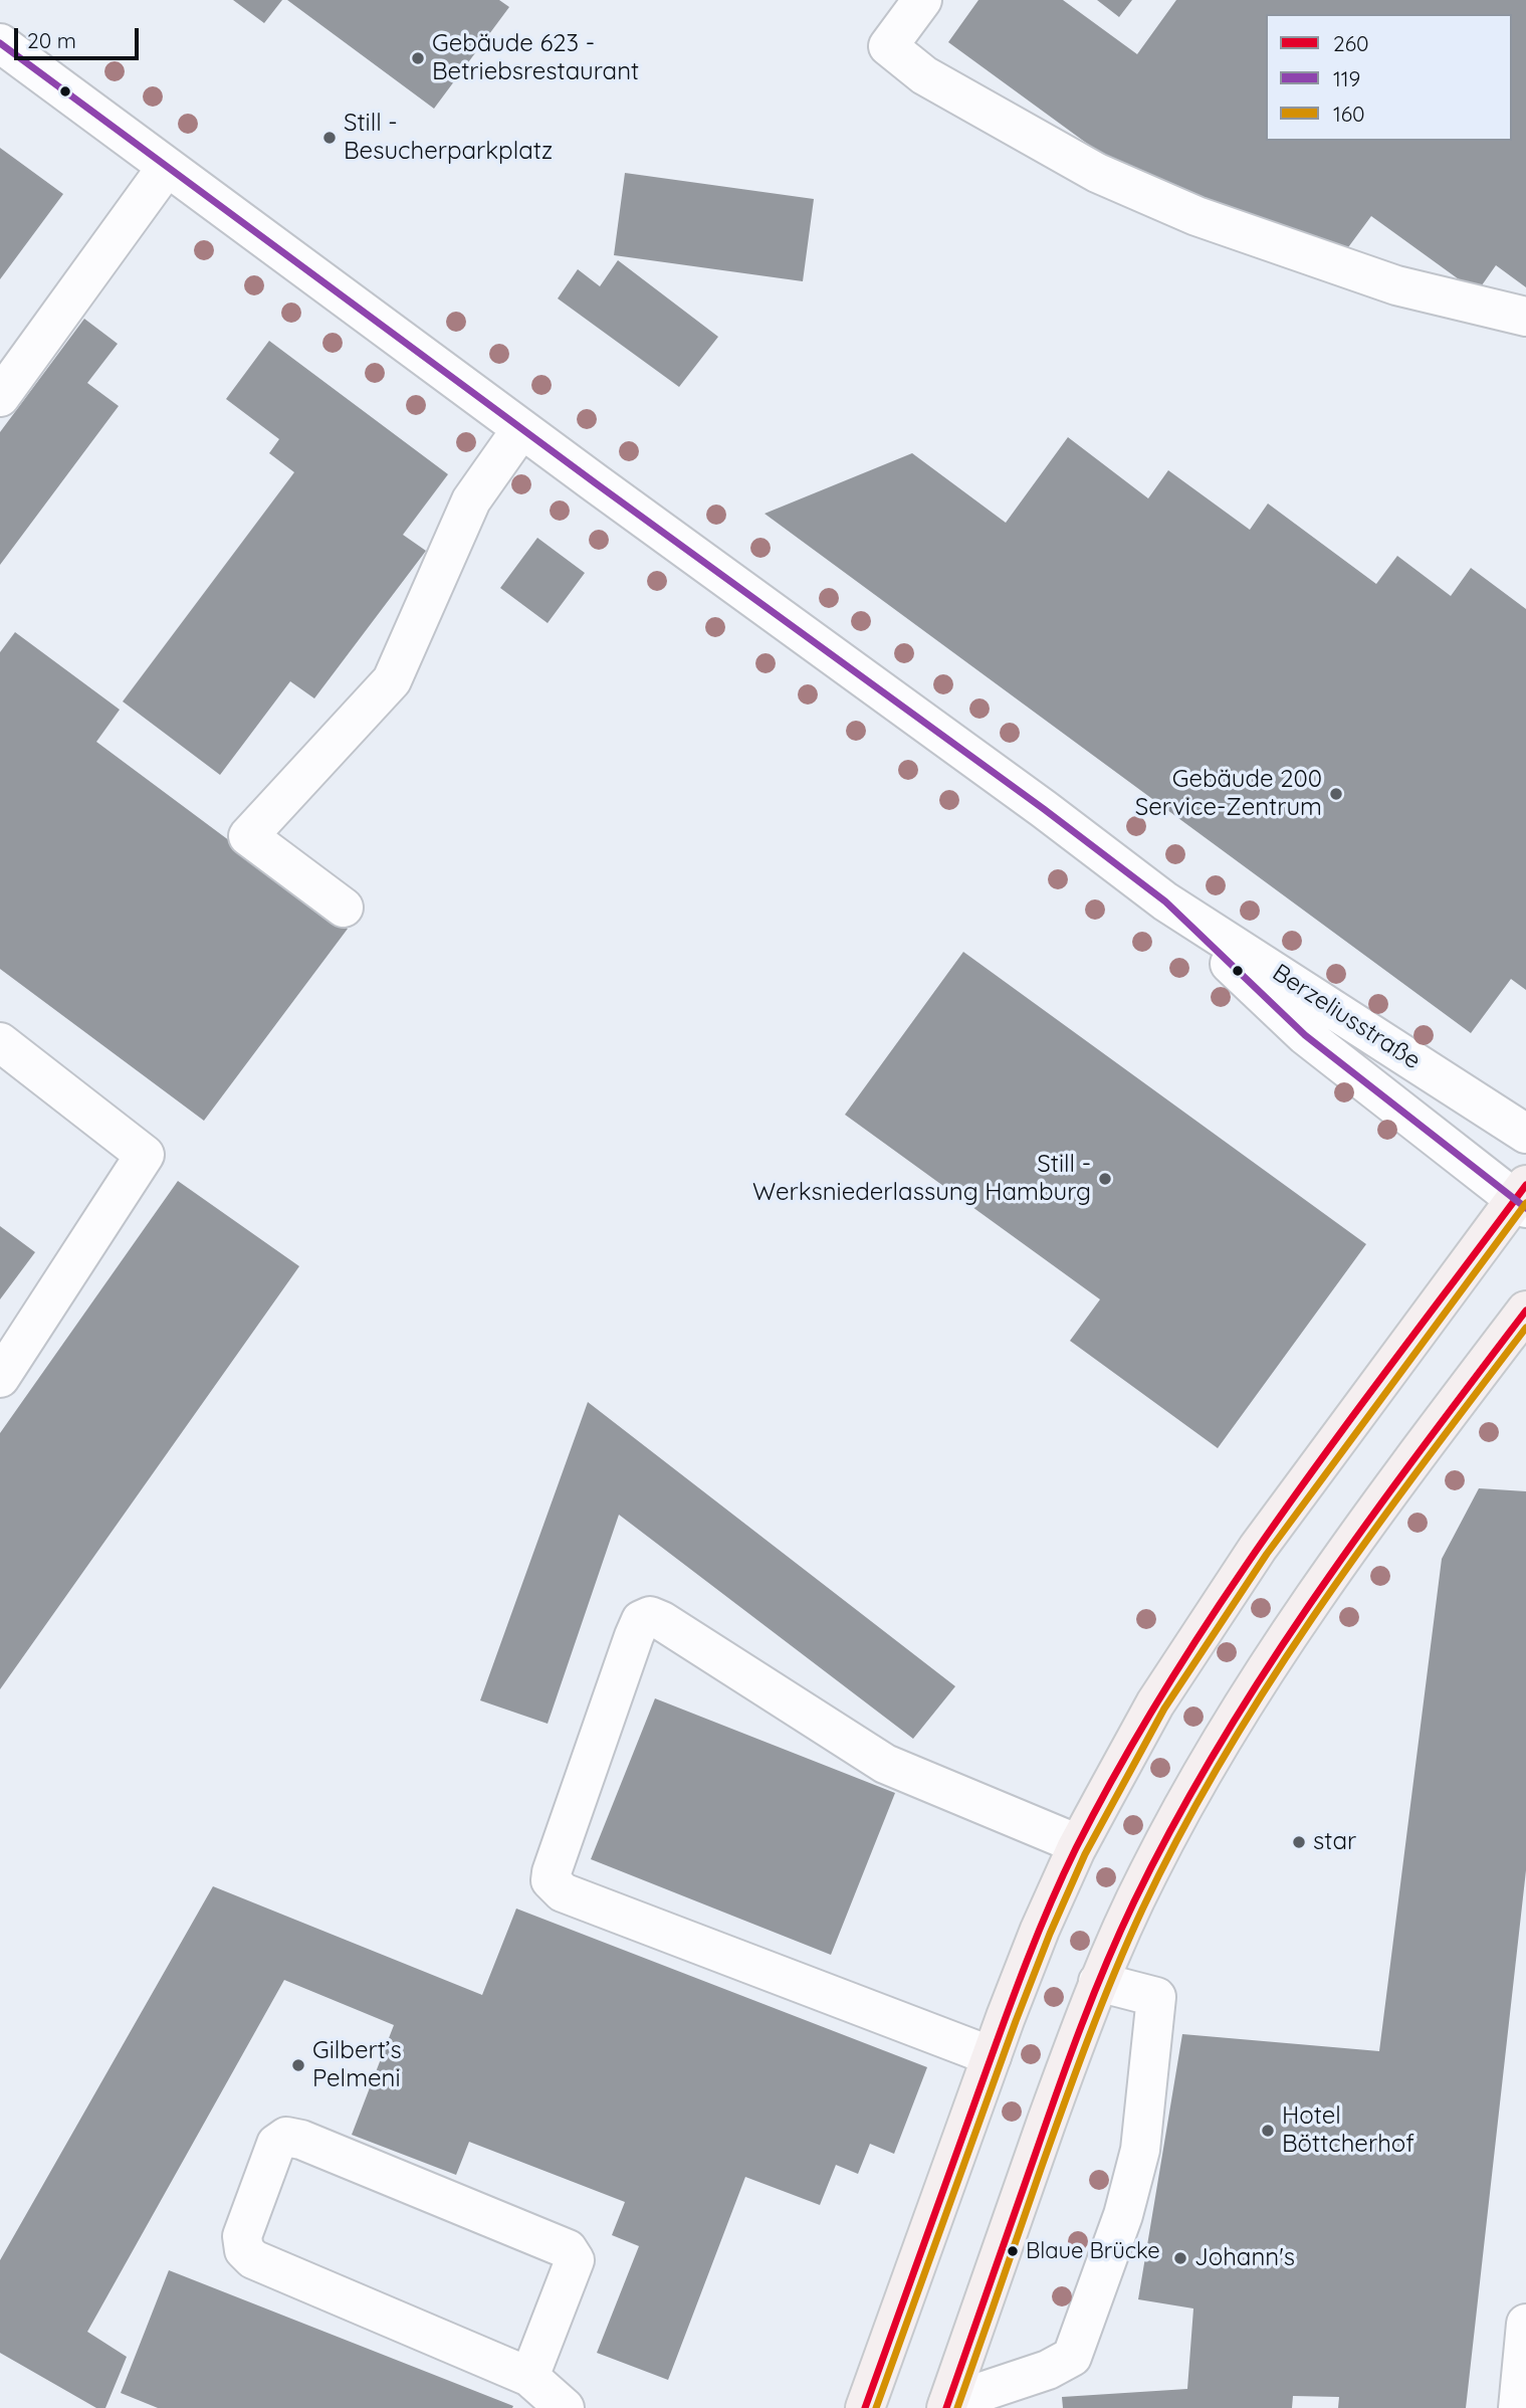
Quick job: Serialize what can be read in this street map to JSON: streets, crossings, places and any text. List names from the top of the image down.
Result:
{
  "streets": {
    "street": ["Berzeliusstraße"]
  },
  "places": [
    "Gebäude 623 - Betriebsrestaurant",
    "Still - Besucherparkplatz",
    "Gebäude 200 Service-Zentrum",
    "Still - Werksniederlassung Hamburg",
    "star",
    "Gilbert’s Pelmeni",
    "Hotel Böttcherhof",
    "Blaue Brücke",
    "Johann's"
  ],
  "lines": ["transit line 119", "transit line 260", "transit line 160"],
  "legend": ["260", "119", "160"],
  "scale_bar": "20 m"
}
